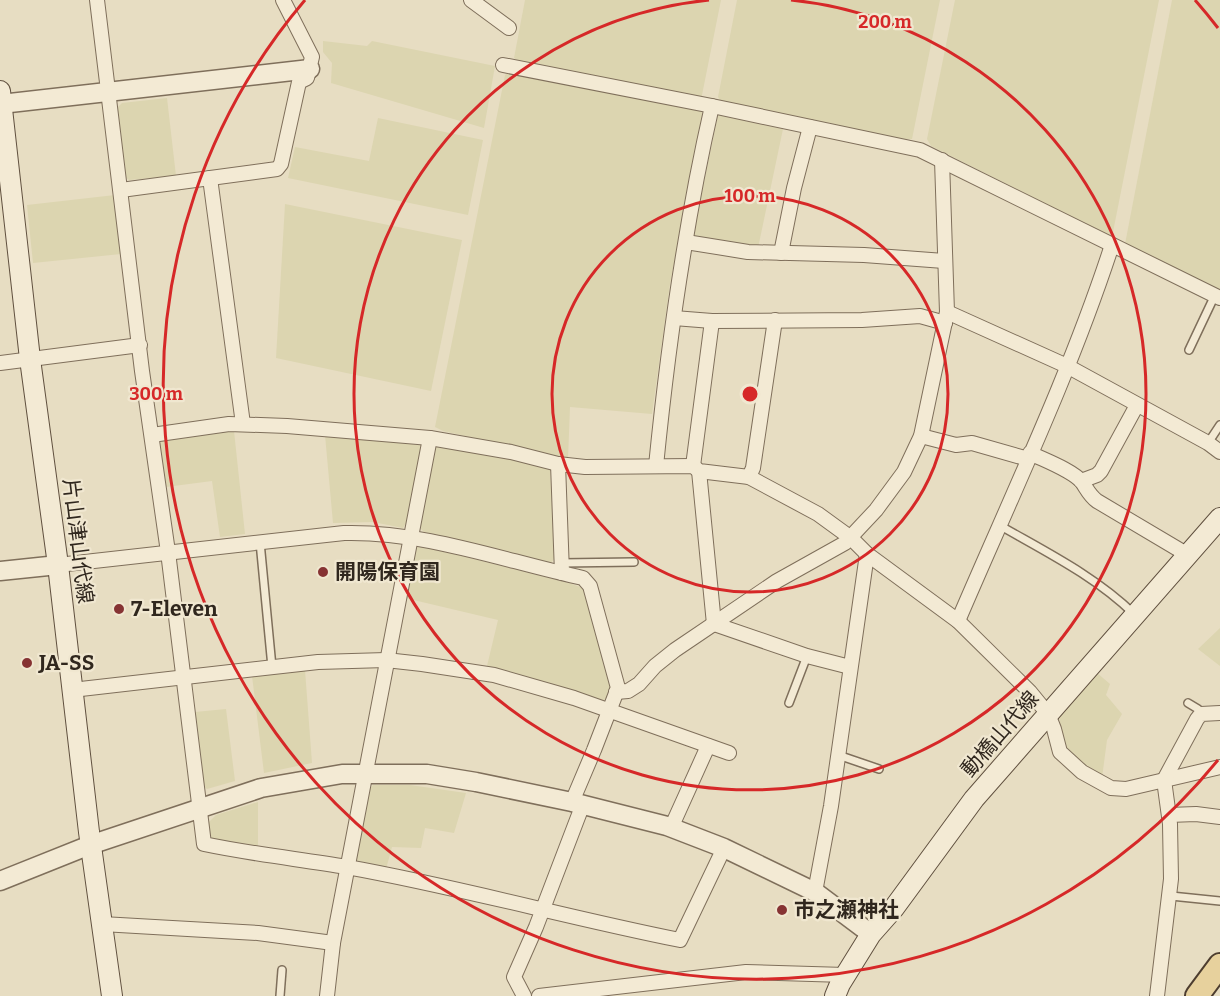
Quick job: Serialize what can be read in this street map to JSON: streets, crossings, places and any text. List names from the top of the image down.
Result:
{
  "streets": {
    "main road": ["片山津山代線", "動橋山代線"]
  },
  "places": [
    "開陽保育園",
    "7-Eleven",
    "JA-SS",
    "市之瀬神社"
  ],
  "rings": ["200 m", "100 m", "300 m"]
}
